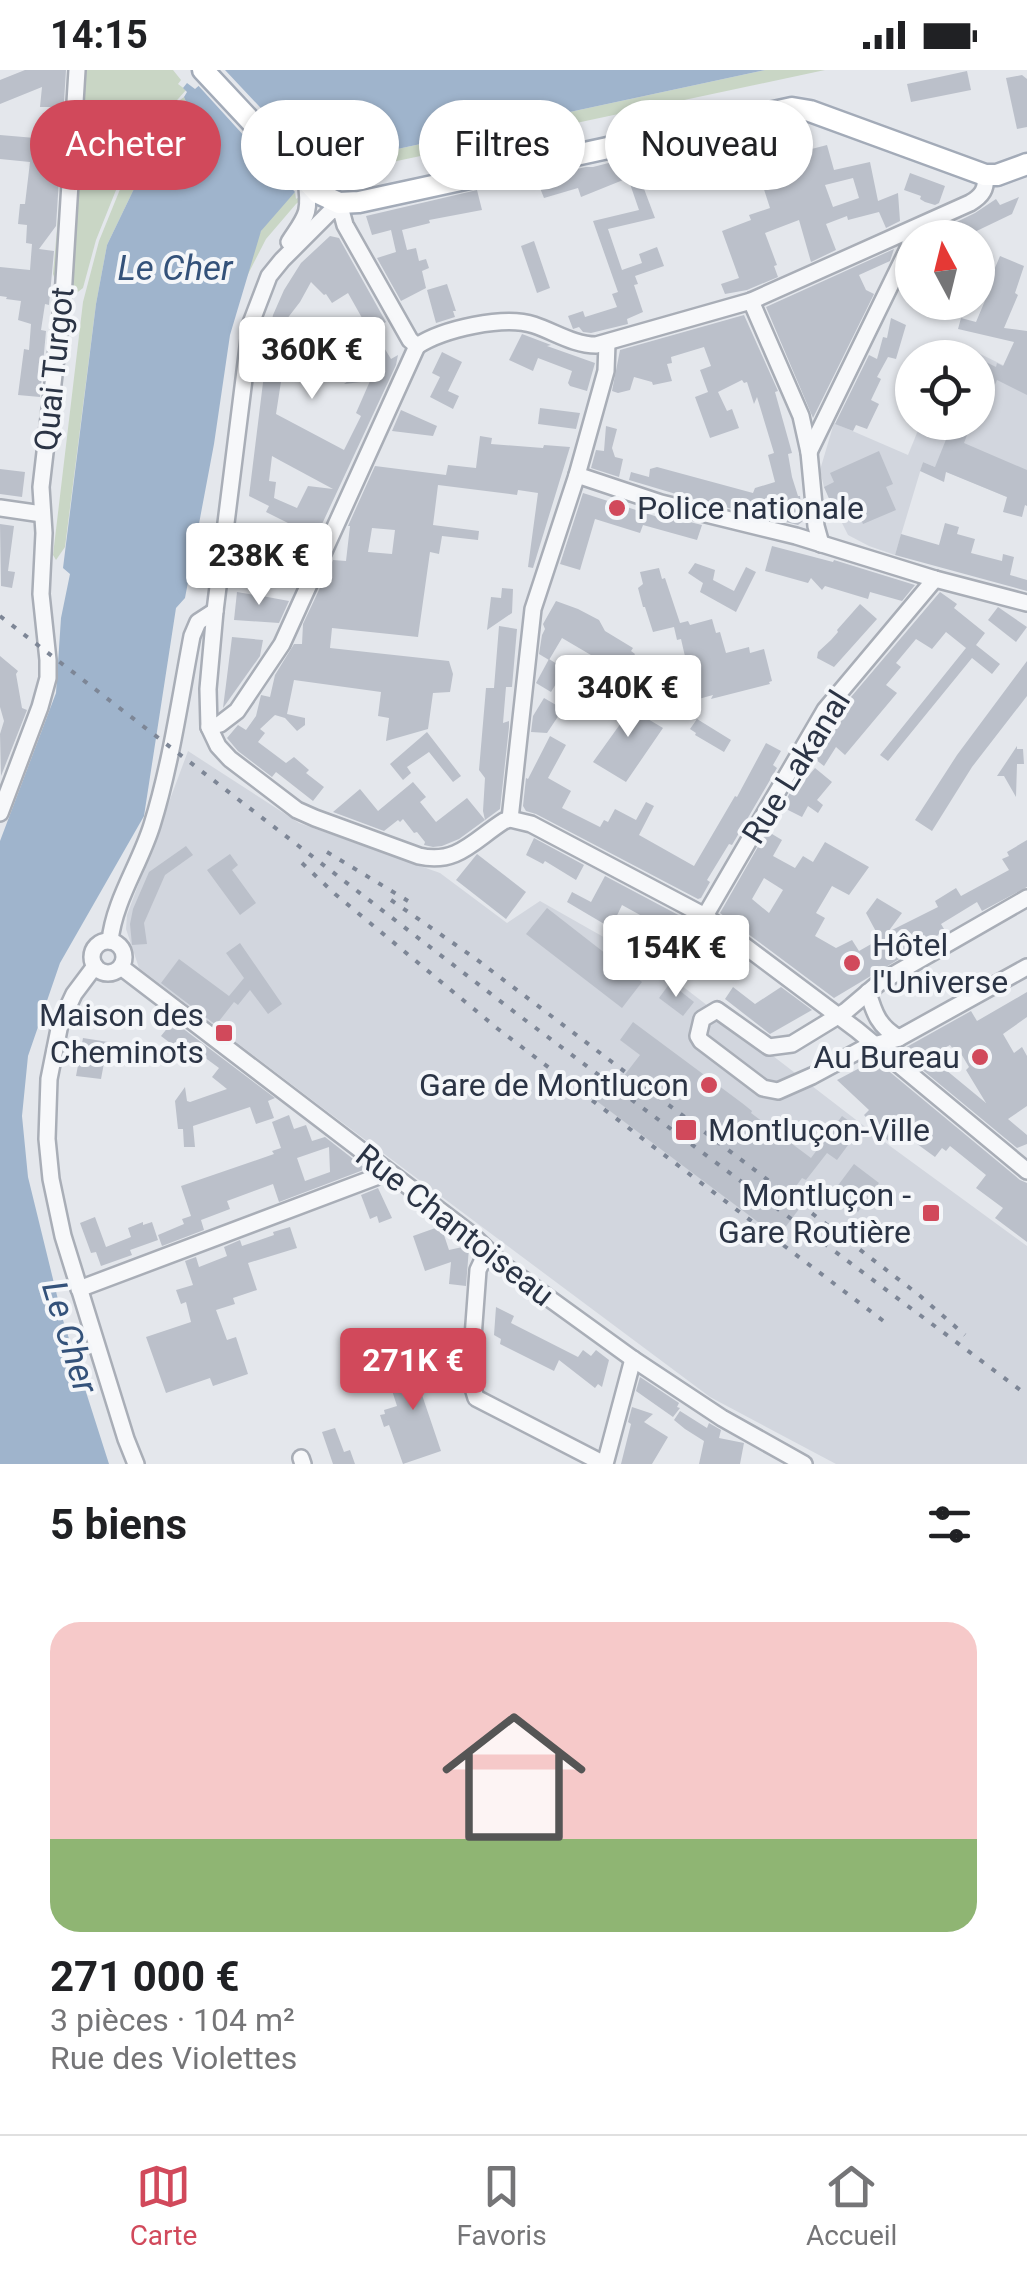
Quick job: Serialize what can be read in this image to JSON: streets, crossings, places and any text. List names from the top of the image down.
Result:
{
  "streets": {
    "street": ["Quai Turgot", "Rue Lakanal", "Rue Chantoiseau"]
  },
  "water": ["Le Cher"],
  "places": {
    "other": [
      "Police nationale",
      "Hôtel l'Universe",
      "Au Bureau",
      "Gare de Montlucon"
    ],
    "transit": ["Maison des Cheminots", "Montluçon-Ville", "Montluçon - Gare Routière"]
  },
  "north": "top",
  "page": {
    "status": "14:15",
    "chip": [
      "Acheter",
      "Louer",
      "Filtres",
      "Nouveau"
    ],
    "price": [
      "360K €",
      "238K €",
      "340K €",
      "154K €",
      "271K €"
    ],
    "heading": "5 biens",
    "list": [
      {
        "name": "271 000 €",
        "note": "3 pièces · 104 m² · Rue des Violettes"
      }
    ],
    "tabs": ["Carte", "Favoris", "Accueil"]
  }
}
